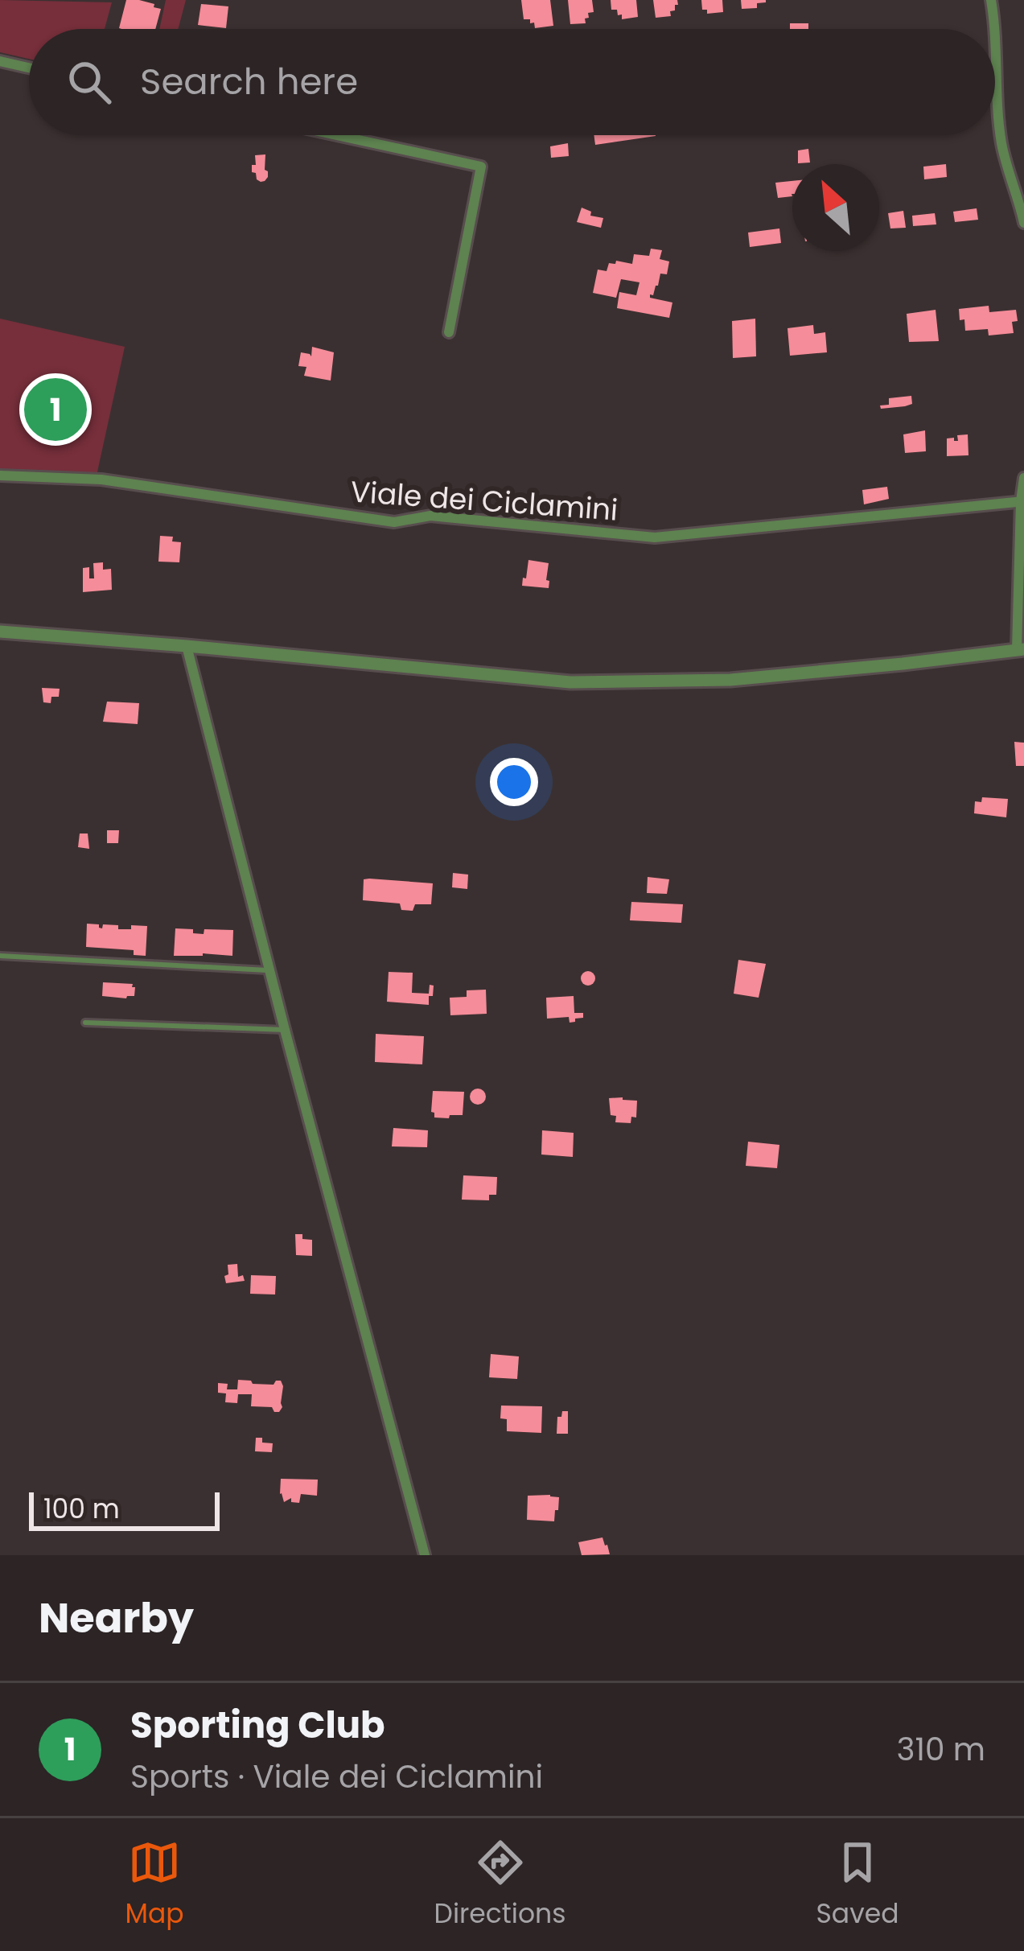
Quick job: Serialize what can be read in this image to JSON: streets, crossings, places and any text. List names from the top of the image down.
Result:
{
  "streets": {
    "street": ["Viale dei Ciclamini"]
  },
  "scale_bar": "100 m",
  "north": "top left",
  "page": {
    "search": "Search here",
    "pins": "1",
    "scale": "100 m",
    "heading": "Nearby",
    "list": [
      {
        "mark": "1",
        "name": "Sporting Club",
        "note": "Sports · Viale dei Ciclamini",
        "value": "310 m"
      }
    ],
    "nav": ["Map", "Directions", "Saved"]
  }
}
